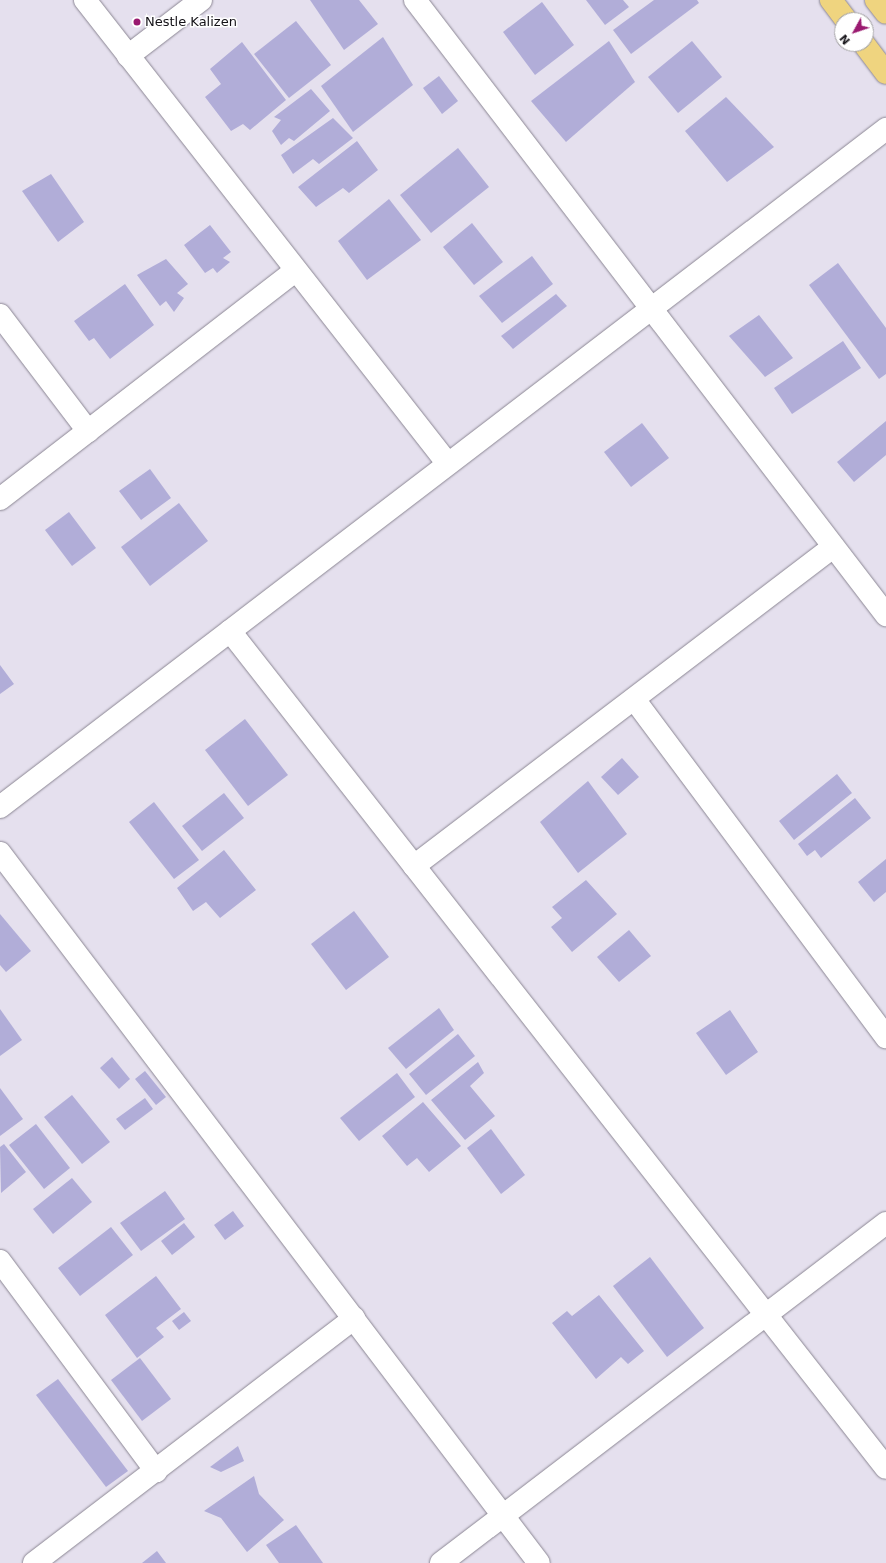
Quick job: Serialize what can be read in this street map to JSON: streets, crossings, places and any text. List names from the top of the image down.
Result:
{
  "places": ["Nestle Kalizen"],
  "north": "bottom left"
}
